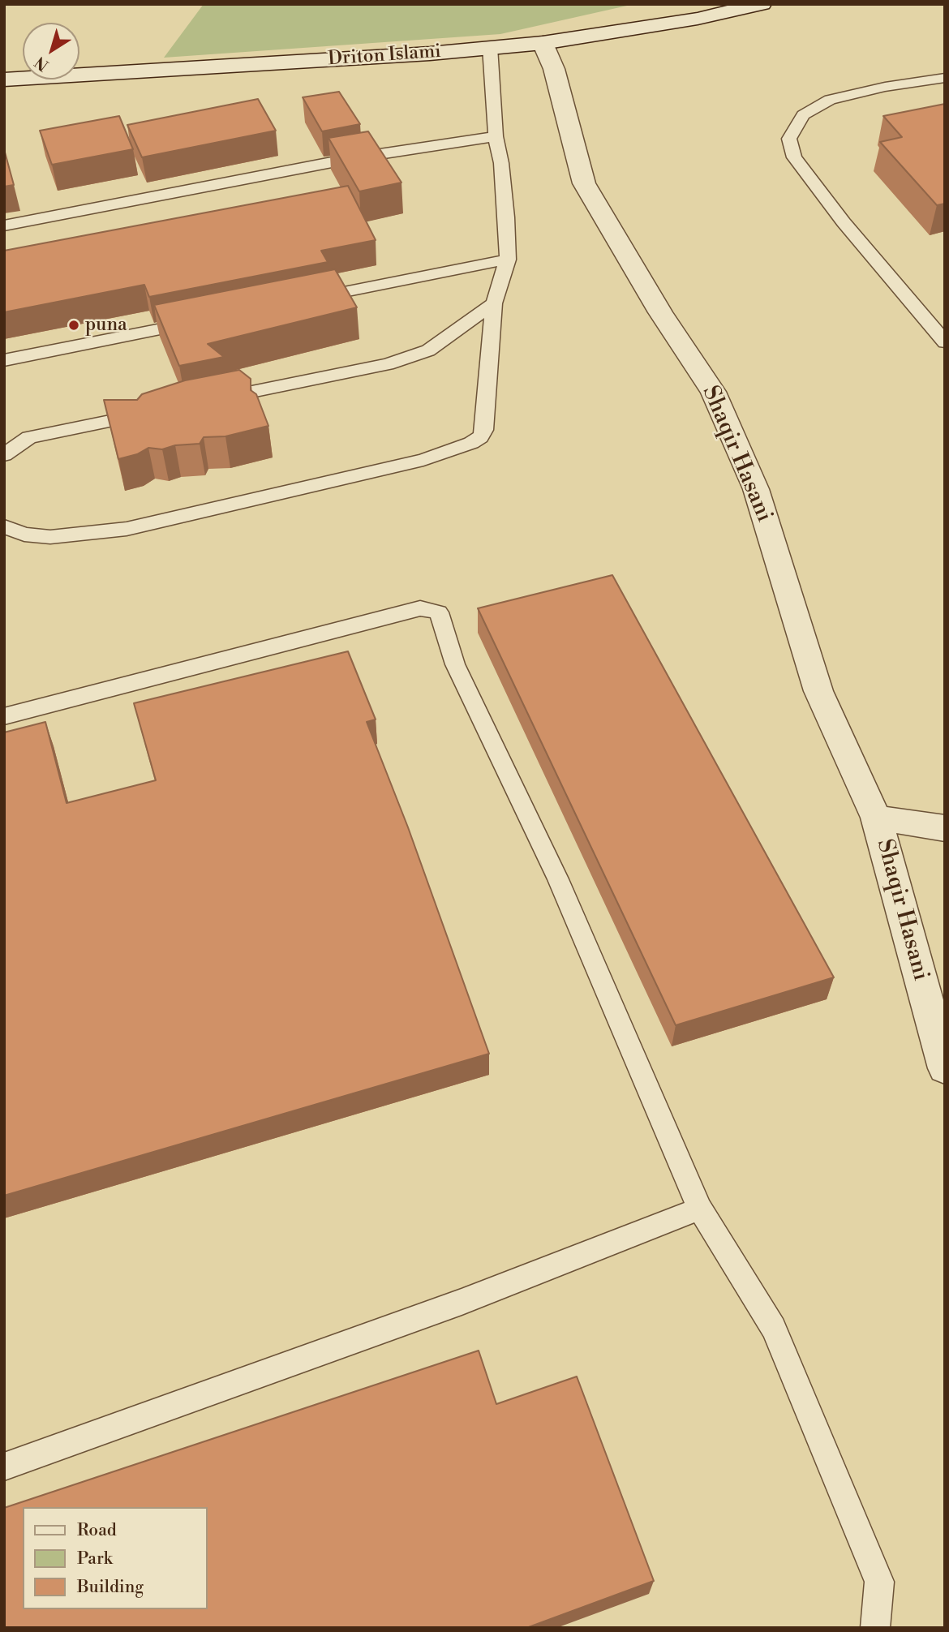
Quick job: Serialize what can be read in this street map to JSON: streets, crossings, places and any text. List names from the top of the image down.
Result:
{
  "streets": {
    "street": ["Driton Islami", "Shaqir Hasani"]
  },
  "crossings": [
    ["Driton Islami", "Shaqir Hasani"]
  ],
  "places": ["puna"],
  "legend": ["Road", "Park", "Building"],
  "north": "bottom left"
}
